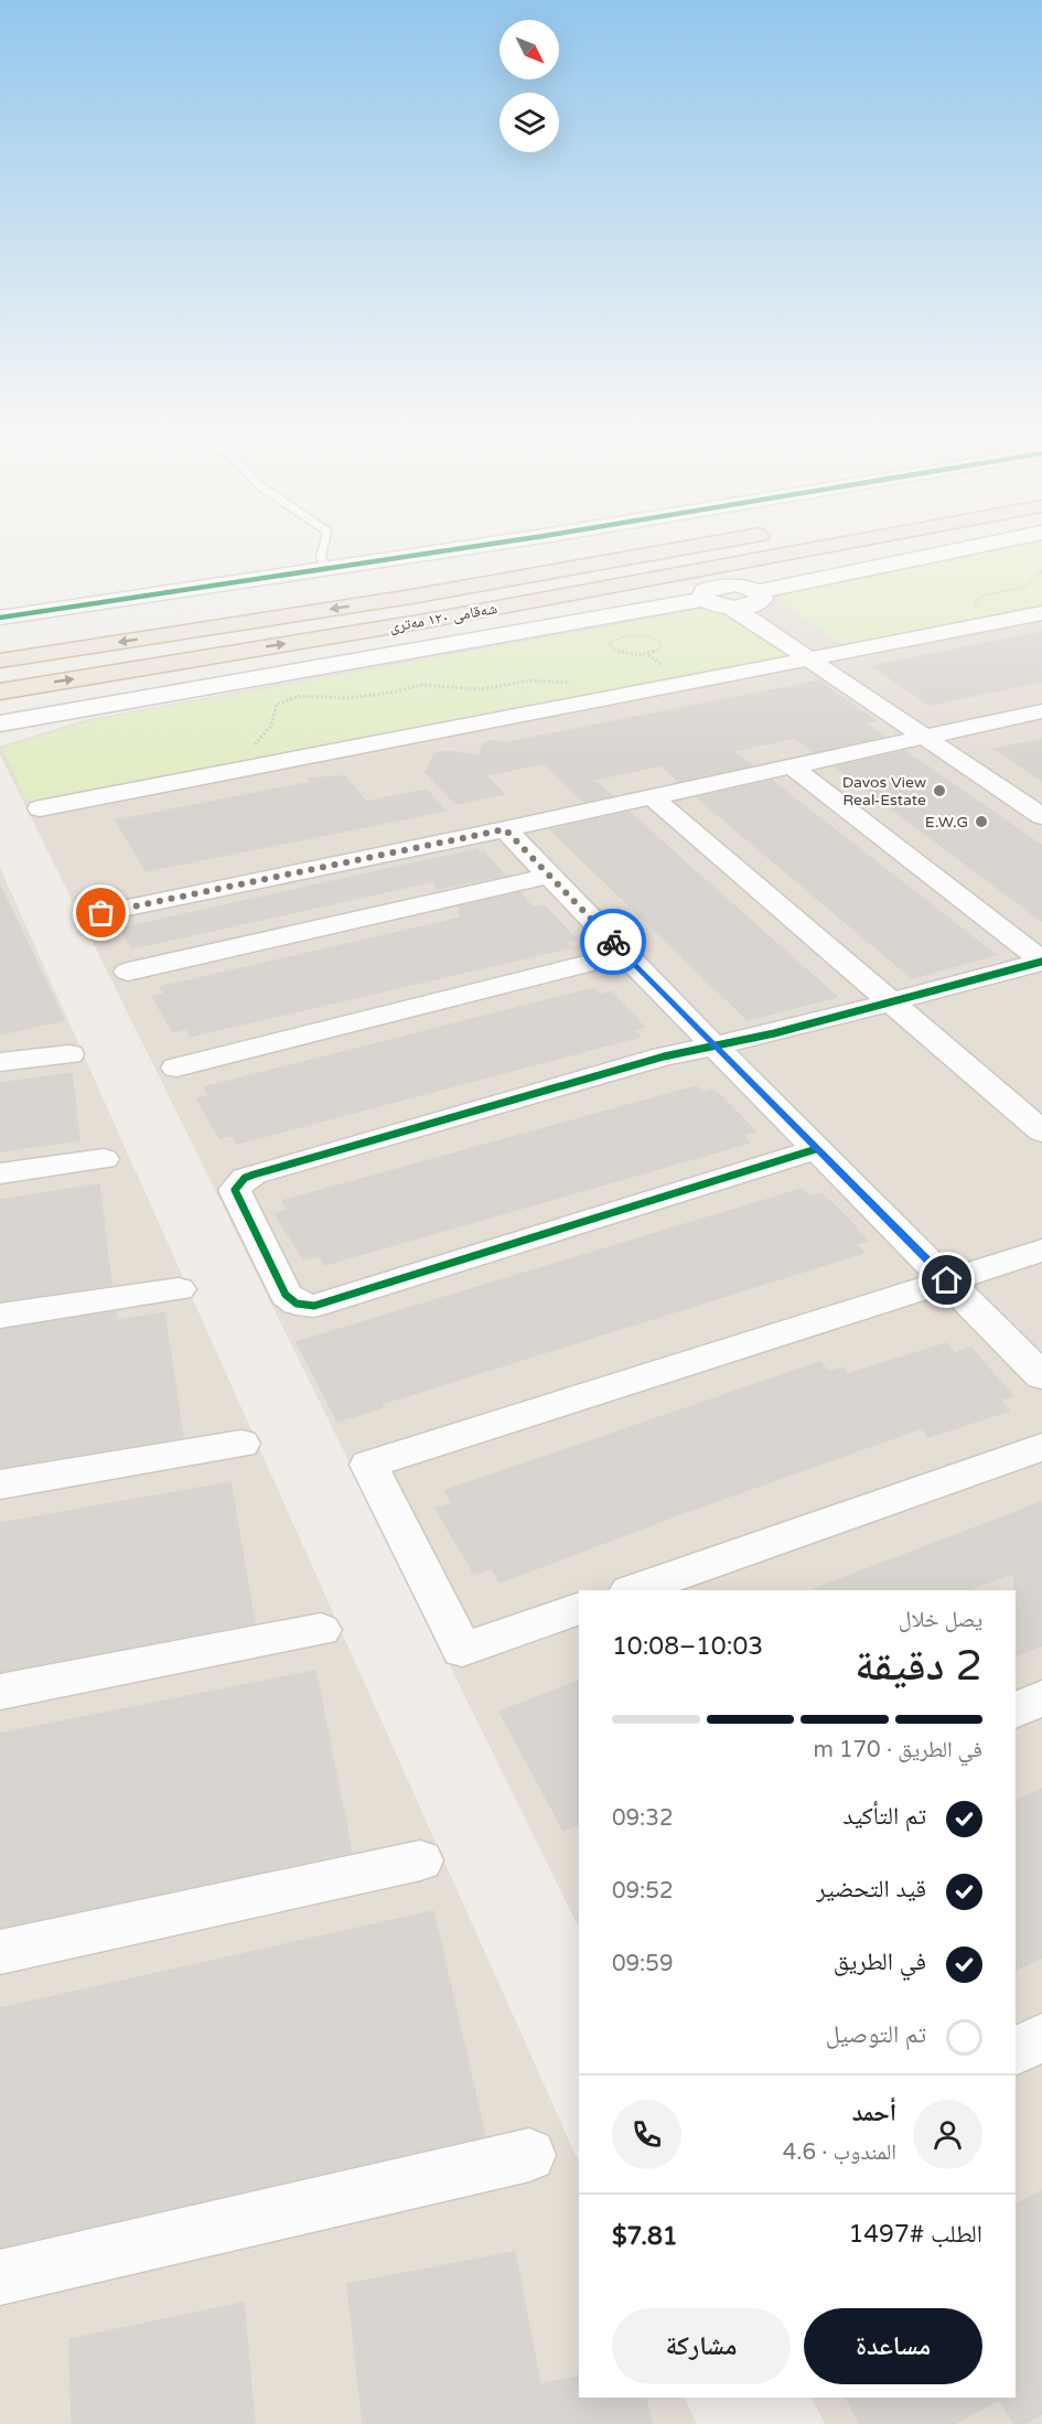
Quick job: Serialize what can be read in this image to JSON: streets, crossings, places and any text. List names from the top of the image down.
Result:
{
  "streets": {
    "highway": ["شەقامی ١٢٠ مەتری"]
  },
  "places": ["Davos View Real-Estate", "E.W.G"],
  "north": "bottom right",
  "page": {
    "heading": ["2 دقيقة", "يصل خلال", "10:03–10:08"],
    "panel": [
      "أحمد",
      "المندوب · 4.6",
      "الطلب #1497",
      "$7.81"
    ],
    "bar": "في الطريق · 170 m",
    "list": [
      ["تم التأكيد", "09:32"],
      ["قيد التحضير", "09:52"],
      ["في الطريق", "09:59"],
      "تم التوصيل"
    ],
    "buttons": ["مساعدة", "مشاركة"]
  }
}
